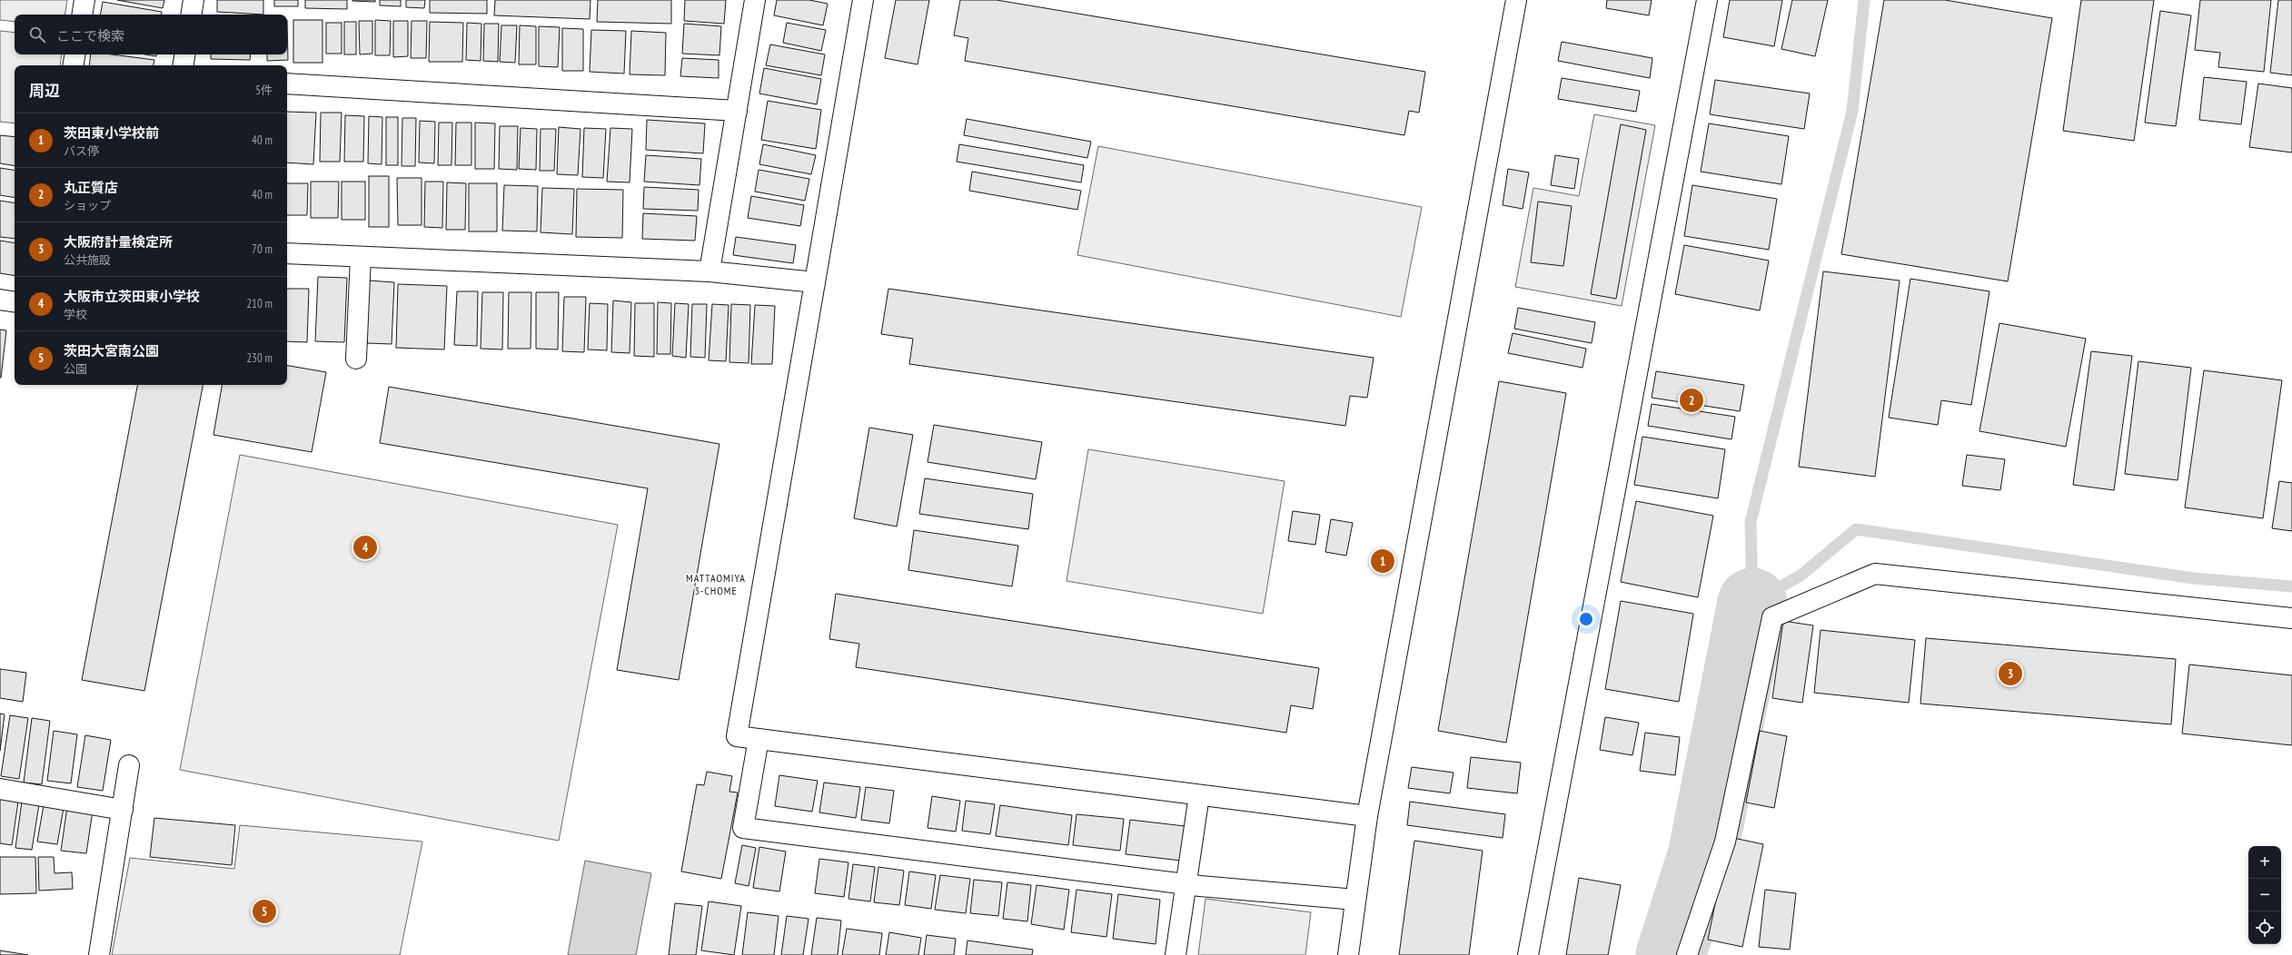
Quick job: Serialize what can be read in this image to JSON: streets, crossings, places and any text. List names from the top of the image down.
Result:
{
  "districts": ["MATTAOMIYA 3-CHOME"],
  "page": {
    "search": "ここで検索",
    "heading": ["周辺", "5件"],
    "list": [
      {
        "mark": "1",
        "name": "茨田東小学校前",
        "note": "バス停",
        "value": "40 m"
      },
      {
        "mark": "2",
        "name": "丸正質店",
        "note": "ショップ",
        "value": "40 m"
      },
      {
        "mark": "3",
        "name": "大阪府計量検定所",
        "note": "公共施設",
        "value": "70 m"
      },
      {
        "mark": "4",
        "name": "大阪市立茨田東小学校",
        "note": "学校",
        "value": "210 m"
      },
      {
        "mark": "5",
        "name": "茨田大宮南公園",
        "note": "公園",
        "value": "230 m"
      }
    ],
    "pins": [
      "2",
      "4",
      "1",
      "3",
      "5"
    ],
    "map_buttons": ["+", "−"]
  }
}
